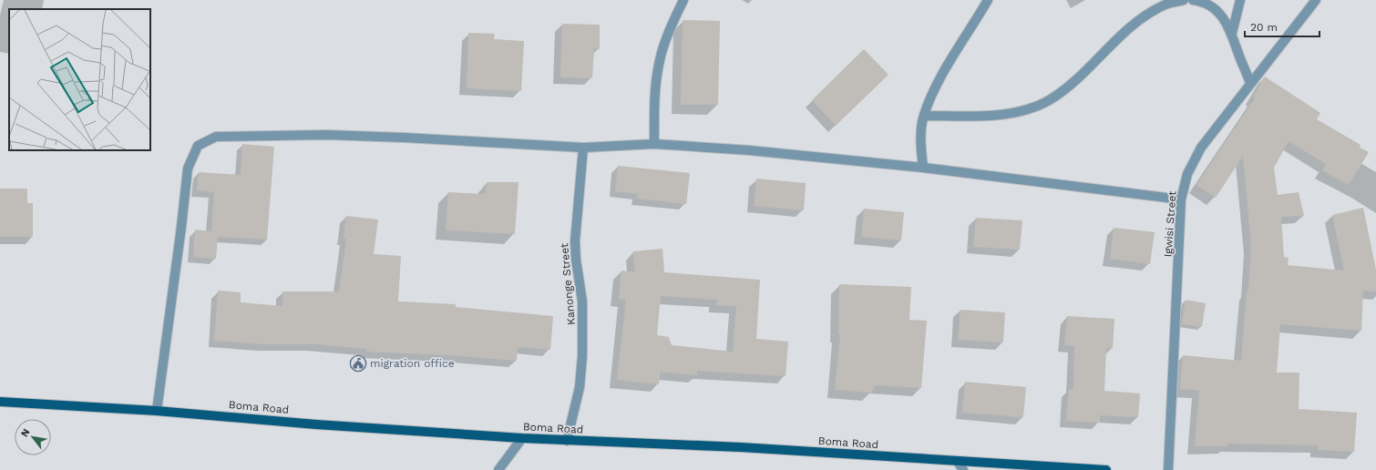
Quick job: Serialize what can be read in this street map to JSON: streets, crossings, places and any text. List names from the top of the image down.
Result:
{
  "streets": {
    "main road": ["Boma Road"],
    "street": ["Igwisi Street", "Kanonge Street"]
  },
  "crossings": [
    ["Kanonge Street", "Boma Road"]
  ],
  "places": {
    "public building": ["migration office"]
  },
  "scale_bar": "20 m",
  "north": "top left"
}
